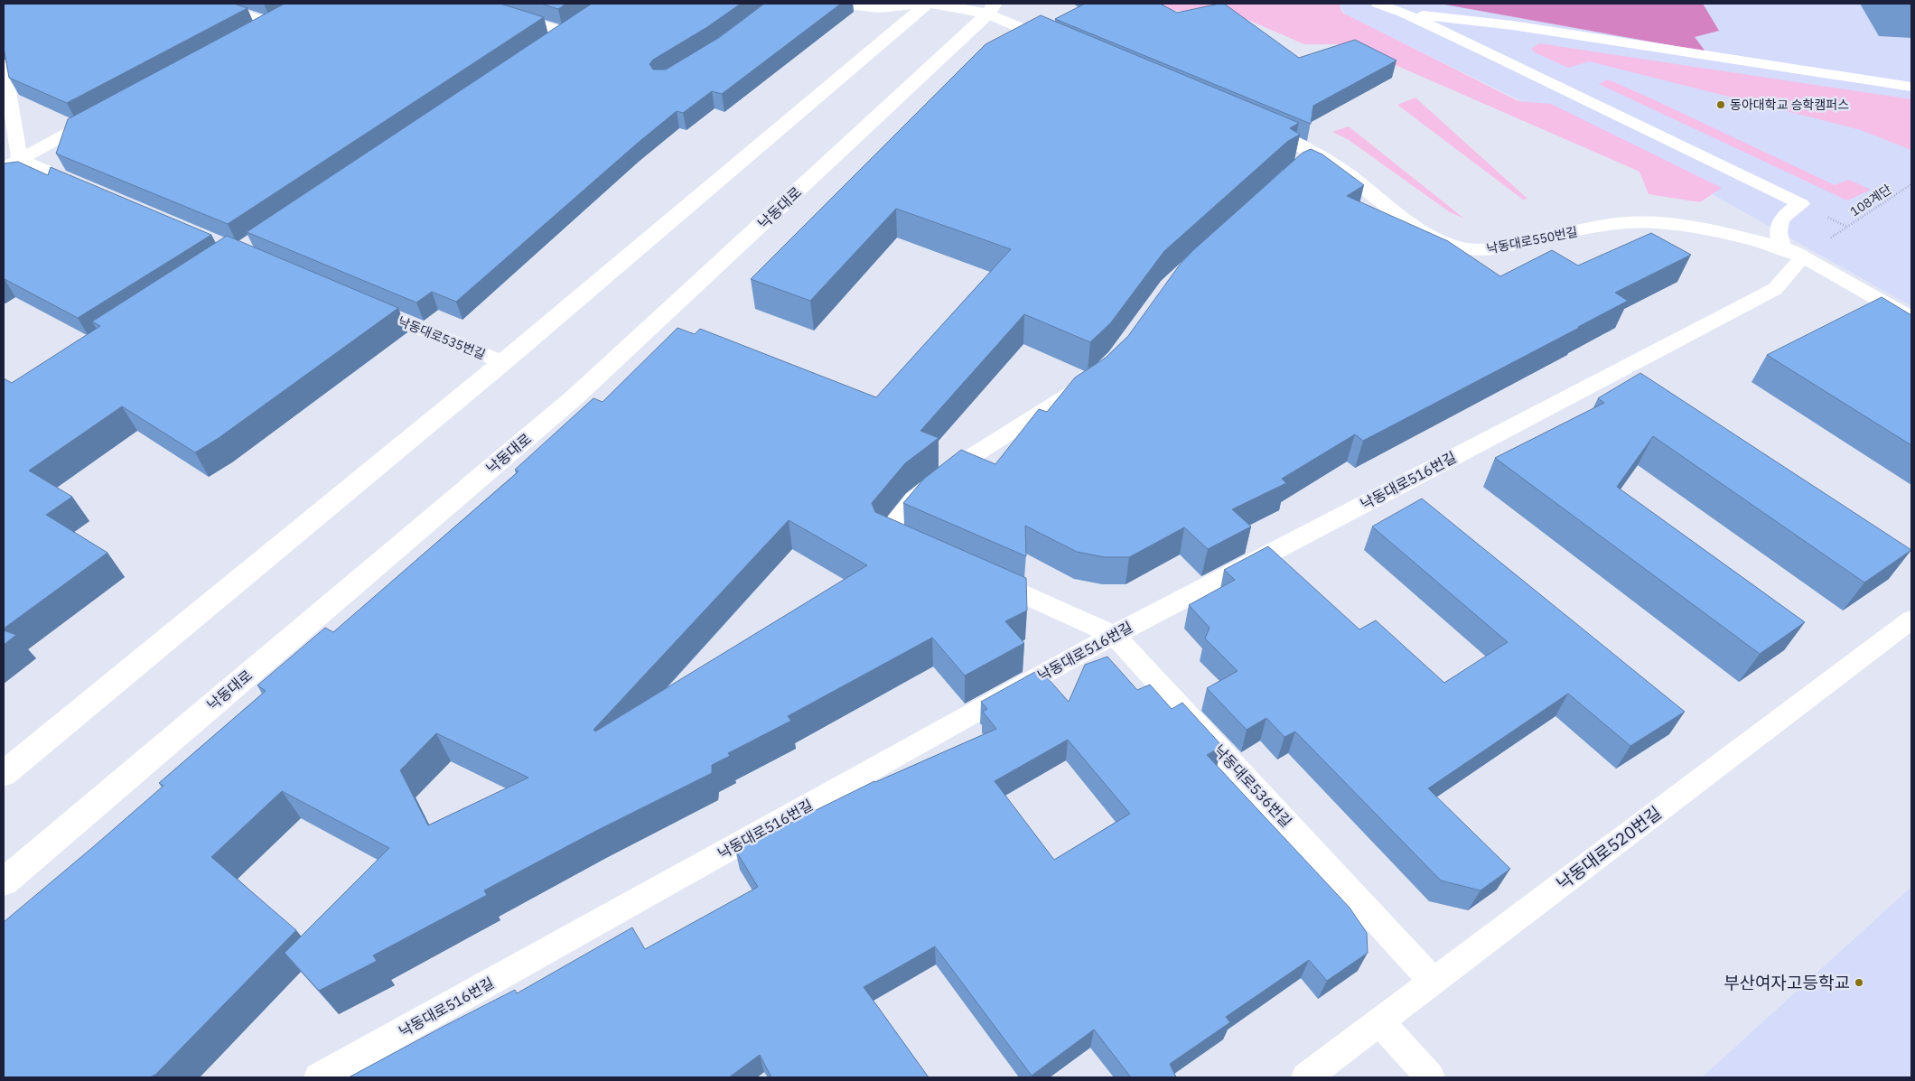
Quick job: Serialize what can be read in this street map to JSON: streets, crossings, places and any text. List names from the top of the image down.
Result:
{
  "streets": {
    "street": ["낙동대로", "낙동대로550번길"],
    "lane": [
      "낙동대로535번길",
      "낙동대로516번길",
      "낙동대로536번길",
      "낙동대로520번길"
    ],
    "path": ["108계단"]
  },
  "crossings": [
    ["낙동대로550번길", "낙동대로516번길"],
    ["낙동대로516번길", "낙동대로536번길"],
    ["낙동대로536번길", "낙동대로520번길"]
  ],
  "places": ["동아대학교 승학캠퍼스", "부산여자고등학교"]
}
